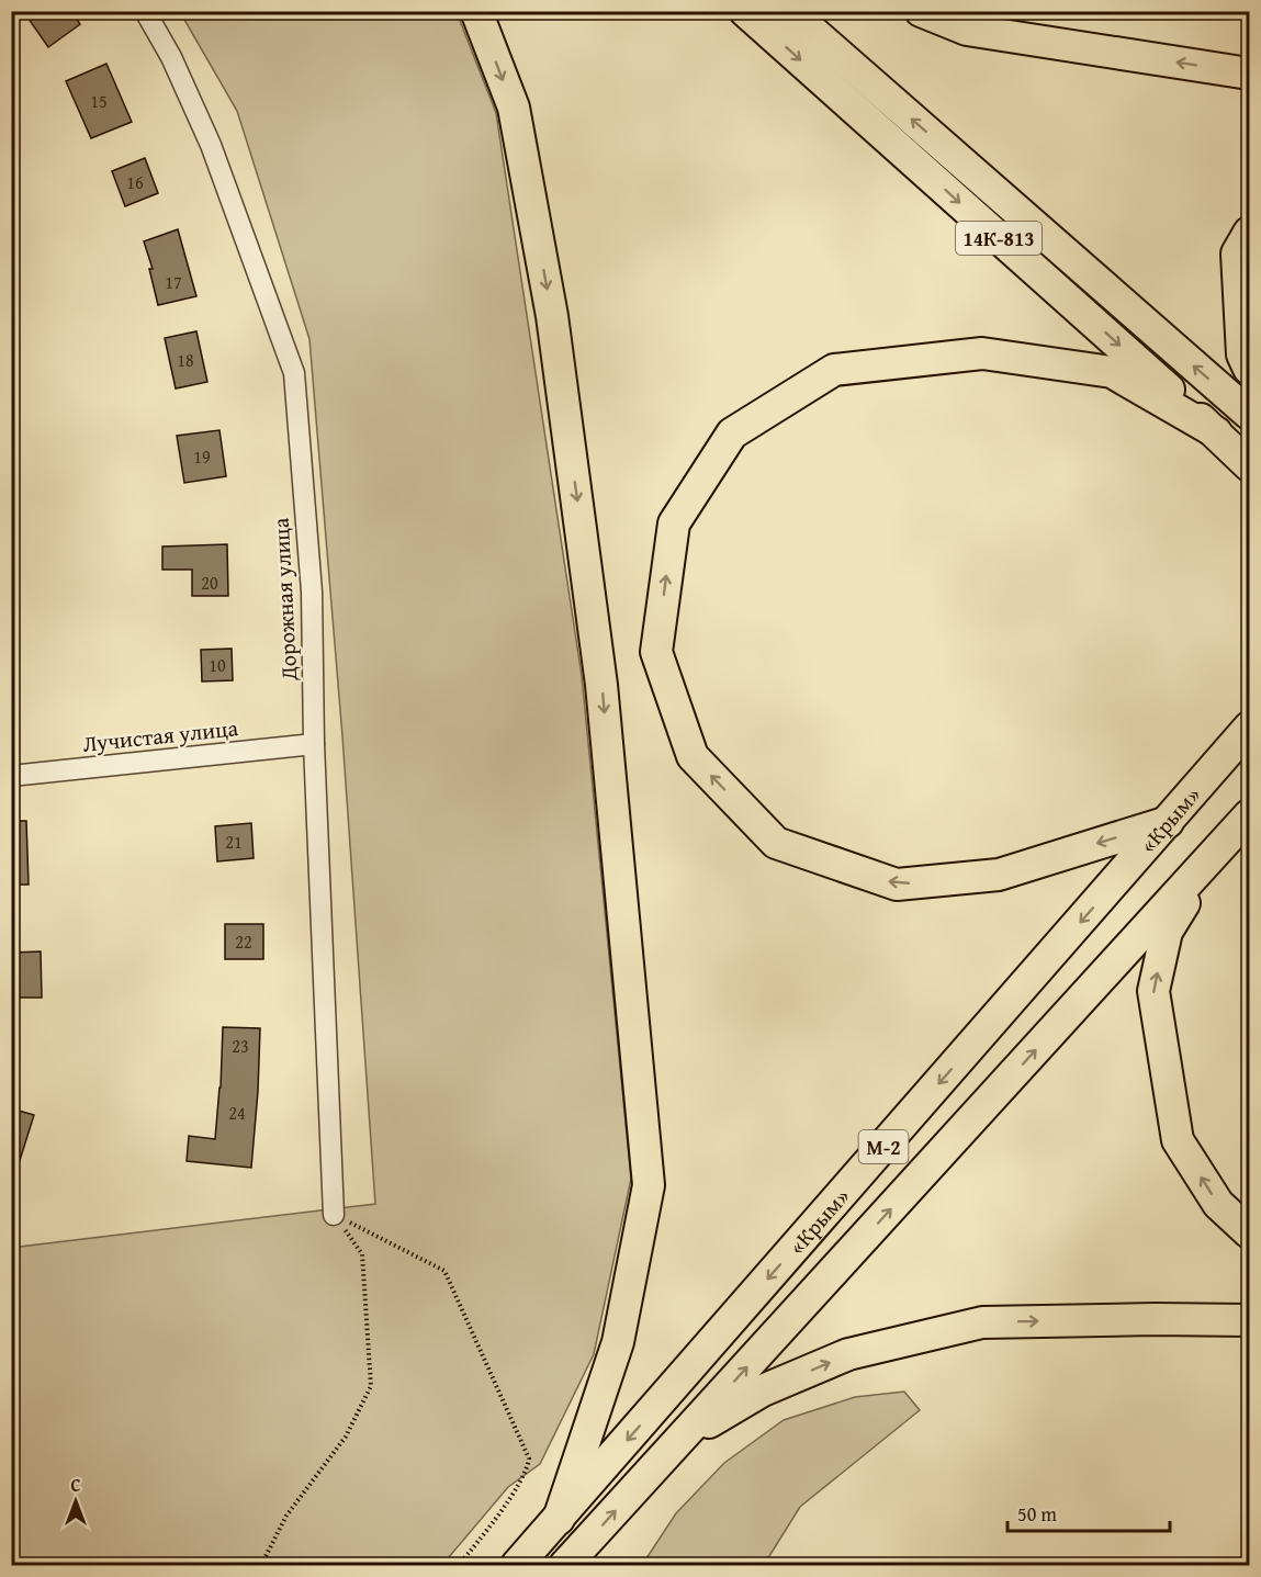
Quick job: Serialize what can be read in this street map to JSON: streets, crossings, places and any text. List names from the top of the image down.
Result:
{
  "streets": {
    "main road": ["14К-813", "«Крым»", "М-2"],
    "street": ["Дорожная улица", "Лучистая улица"]
  },
  "crossings": [
    ["Дорожная улица", "Лучистая улица"]
  ],
  "house_numbers": [
    "15",
    "16",
    "17",
    "18",
    "19",
    "20",
    "10",
    "21",
    "22",
    "23",
    "24"
  ],
  "scale_bar": "50 m",
  "north": "top"
}
